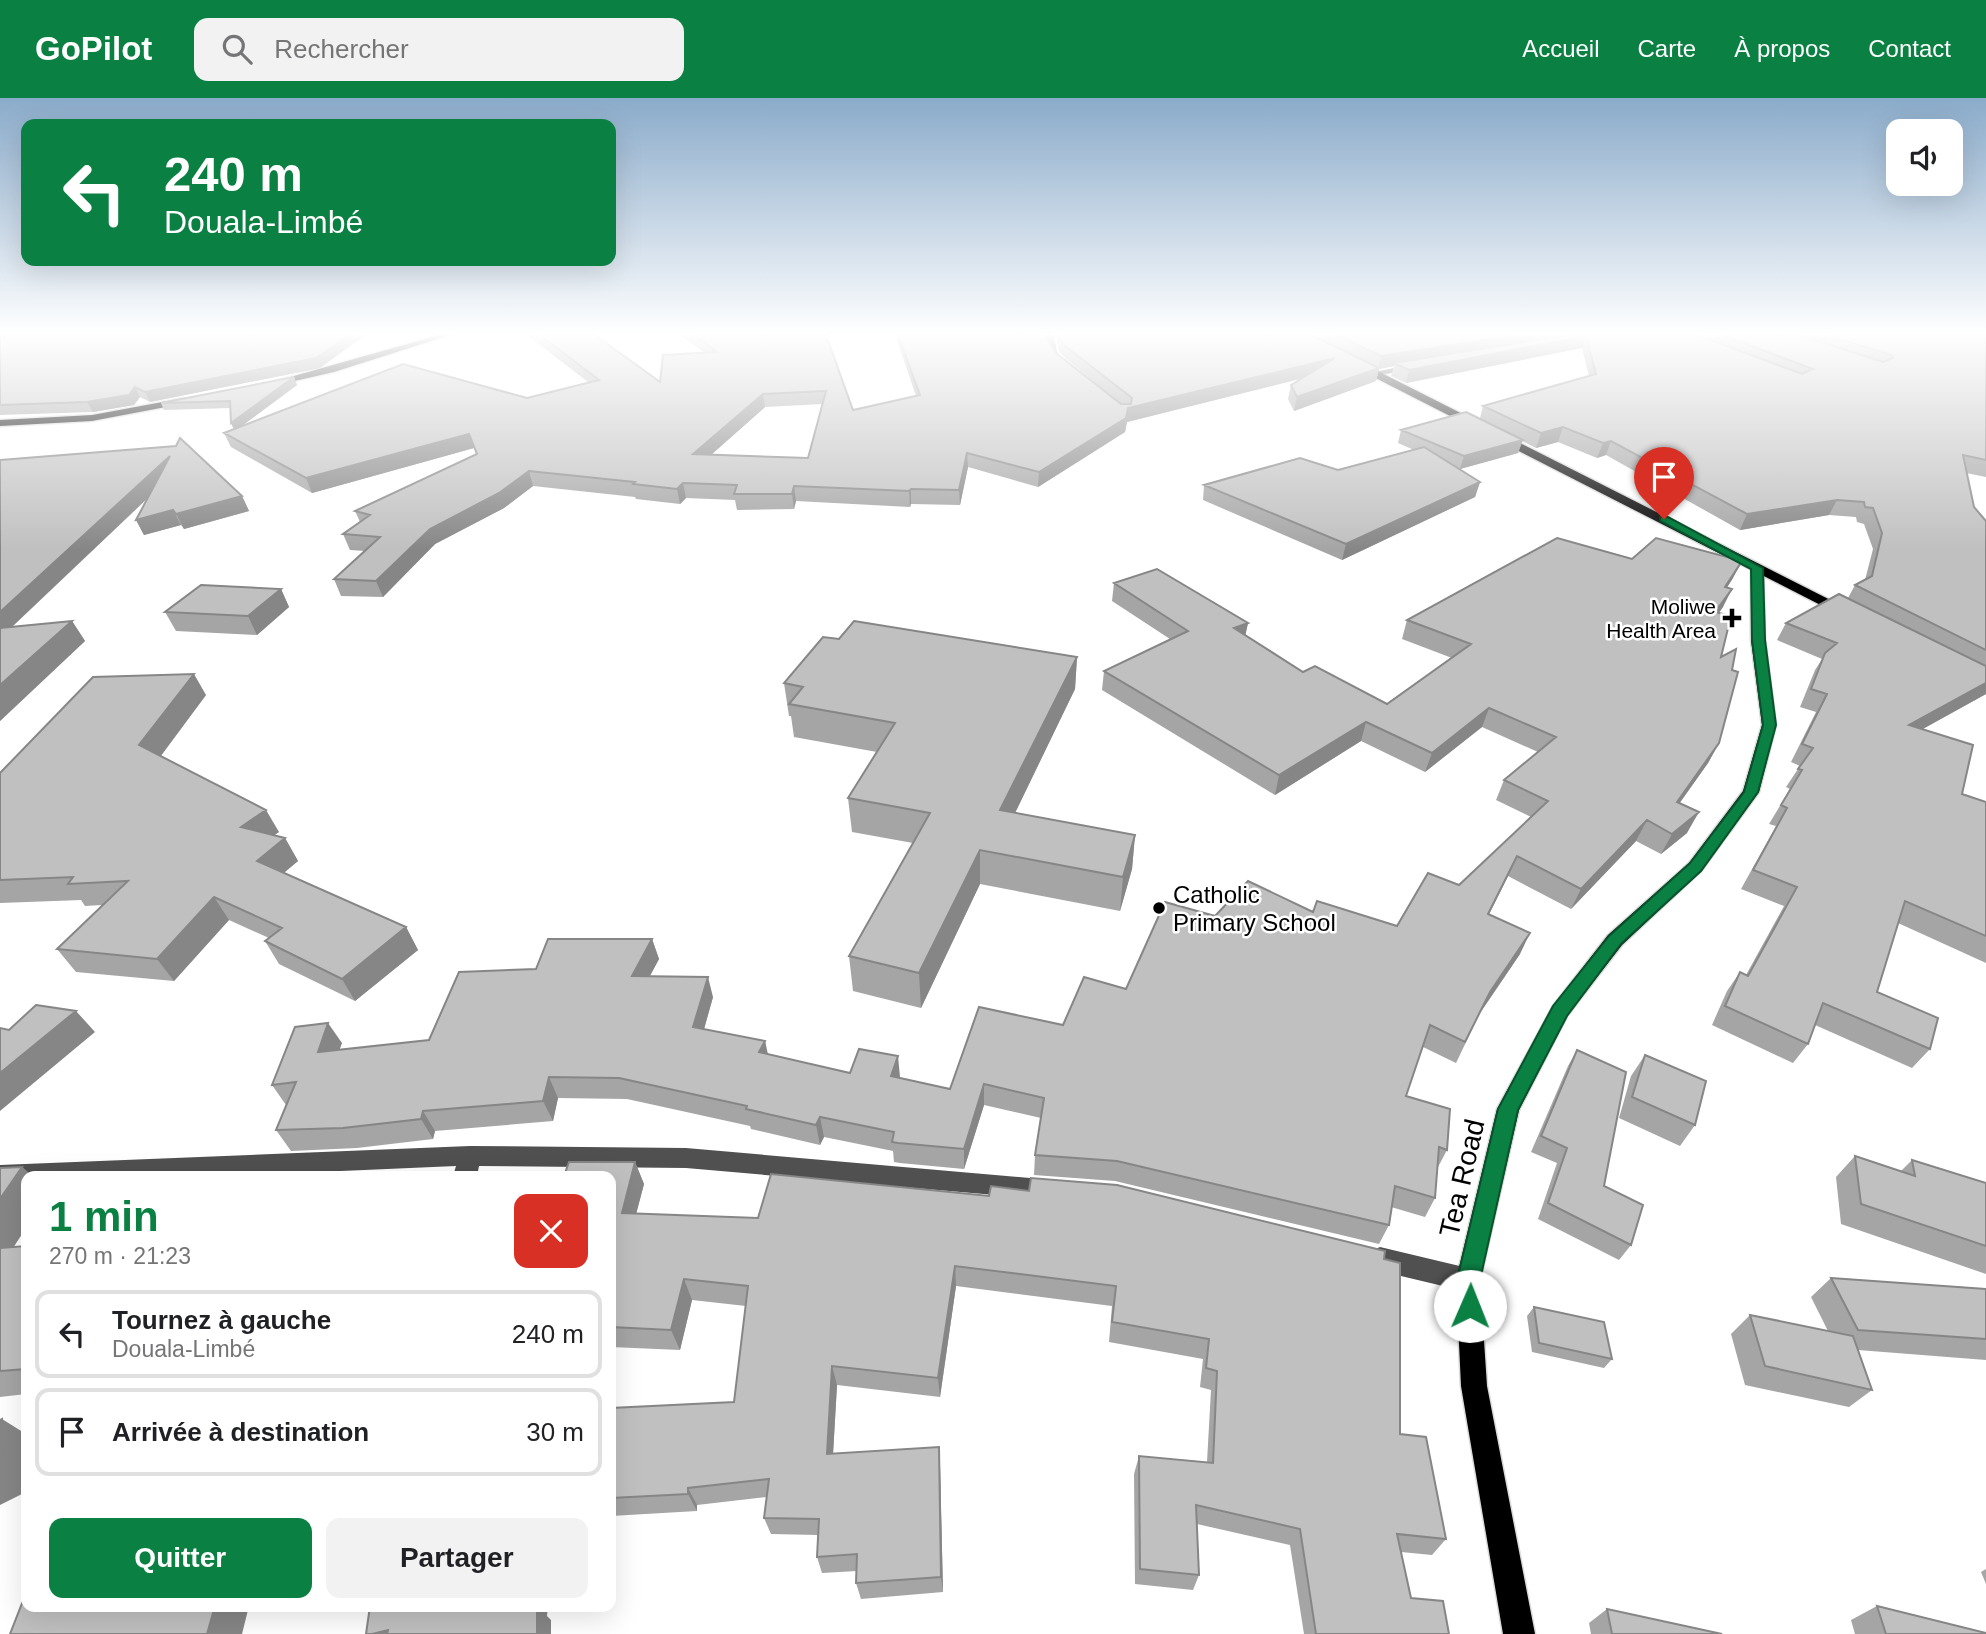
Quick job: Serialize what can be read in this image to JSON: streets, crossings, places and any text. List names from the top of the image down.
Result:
{
  "streets": {
    "main road": ["Tea Road"]
  },
  "places": {
    "health": ["Moliwe Health Area"],
    "other": ["Catholic Primary School"]
  },
  "page": {
    "header": "GoPilot",
    "search": "Rechercher",
    "nav": [
      "Accueil",
      "Carte",
      "À propos",
      "Contact"
    ],
    "turn": ["240 m", "Douala-Limbé"],
    "heading": ["1 min", "270 m · 21:23"],
    "list": [
      {
        "name": "Tournez à gauche",
        "note": "Douala-Limbé",
        "value": "240 m"
      },
      {
        "name": "Arrivée à destination",
        "value": "30 m"
      }
    ],
    "buttons": ["Quitter", "Partager"]
  }
}
